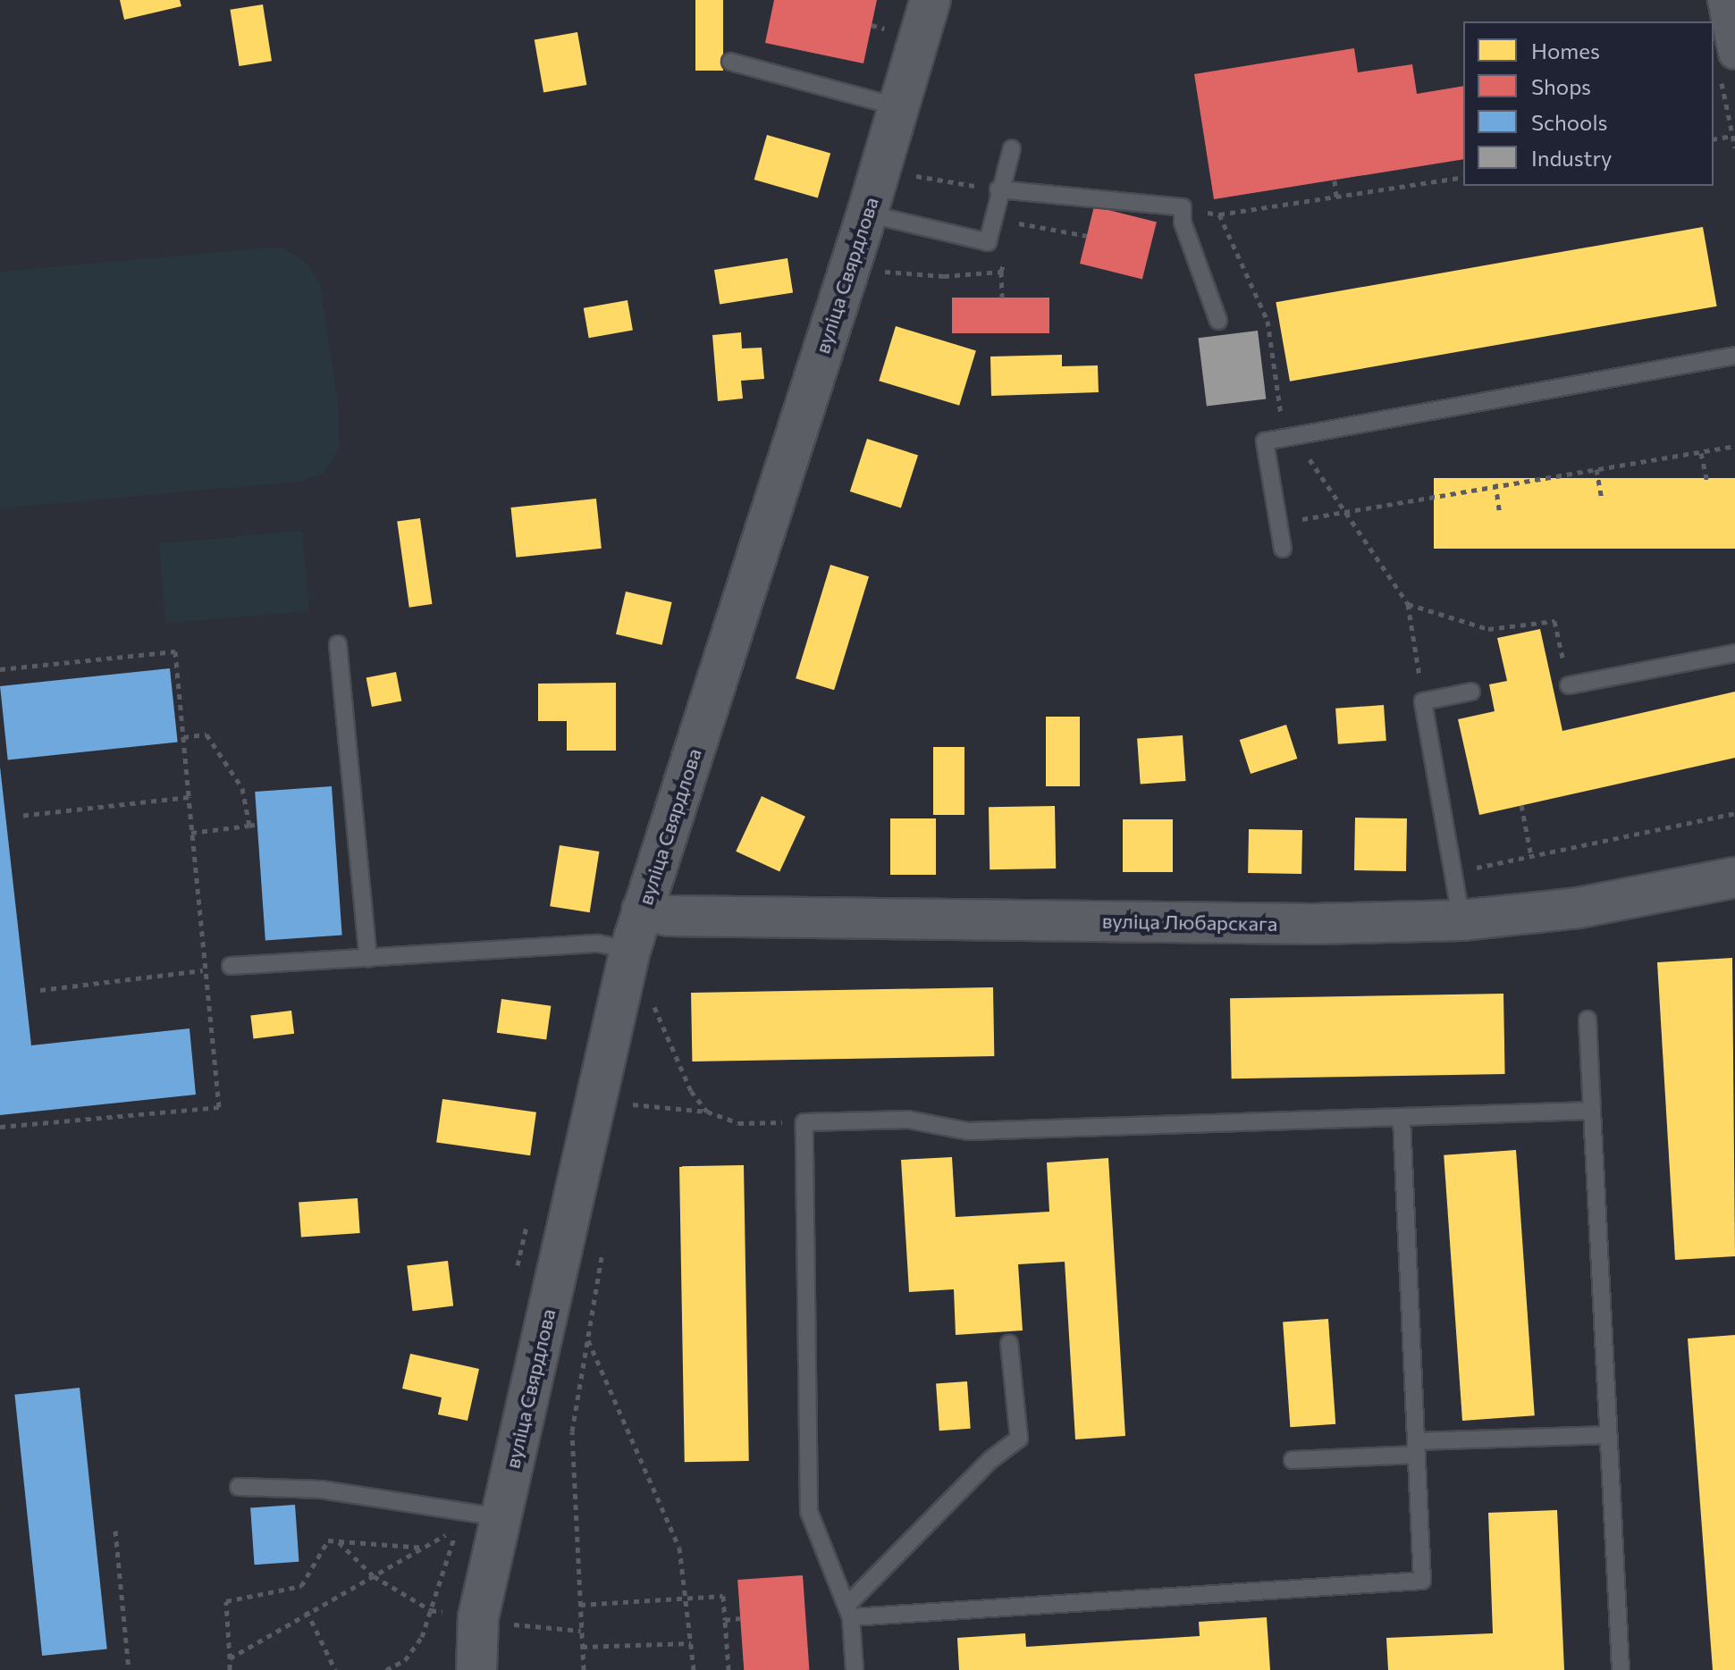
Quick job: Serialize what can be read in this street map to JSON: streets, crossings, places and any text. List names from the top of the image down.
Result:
{
  "streets": {
    "street": ["вуліца Свярдлова", "вуліца Любарскага"]
  },
  "crossings": [
    ["вуліца Свярдлова", "вуліца Любарскага"]
  ],
  "legend": [
    "Homes",
    "Shops",
    "Schools",
    "Industry"
  ]
}
